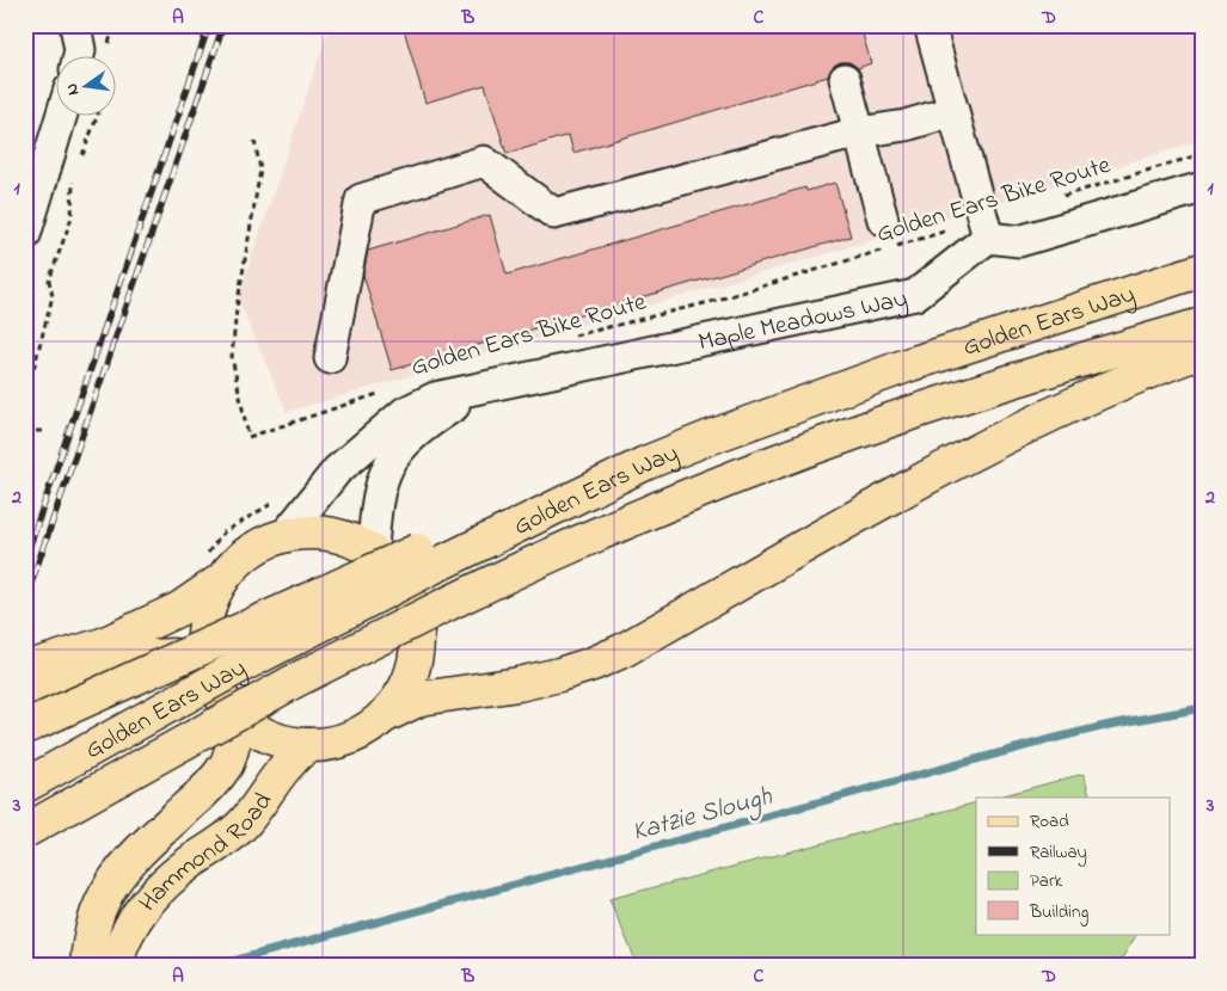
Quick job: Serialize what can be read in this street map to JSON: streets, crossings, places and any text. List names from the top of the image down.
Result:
{
  "streets": {
    "main road": ["Golden Ears Way", "Hammond Road"],
    "street": ["Maple Meadows Way"],
    "path": ["Golden Ears Bike Route"]
  },
  "crossings": [
    ["Golden Ears Bike Route", "Maple Meadows Way"]
  ],
  "water": ["Katzie Slough"],
  "legend": [
    "Road",
    "Railway",
    "Park",
    "Building"
  ],
  "north": "left",
  "grid": {
    "columns": [
      "A",
      "B",
      "C",
      "D"
    ],
    "rows": ["1", "2", "3"]
  }
}
